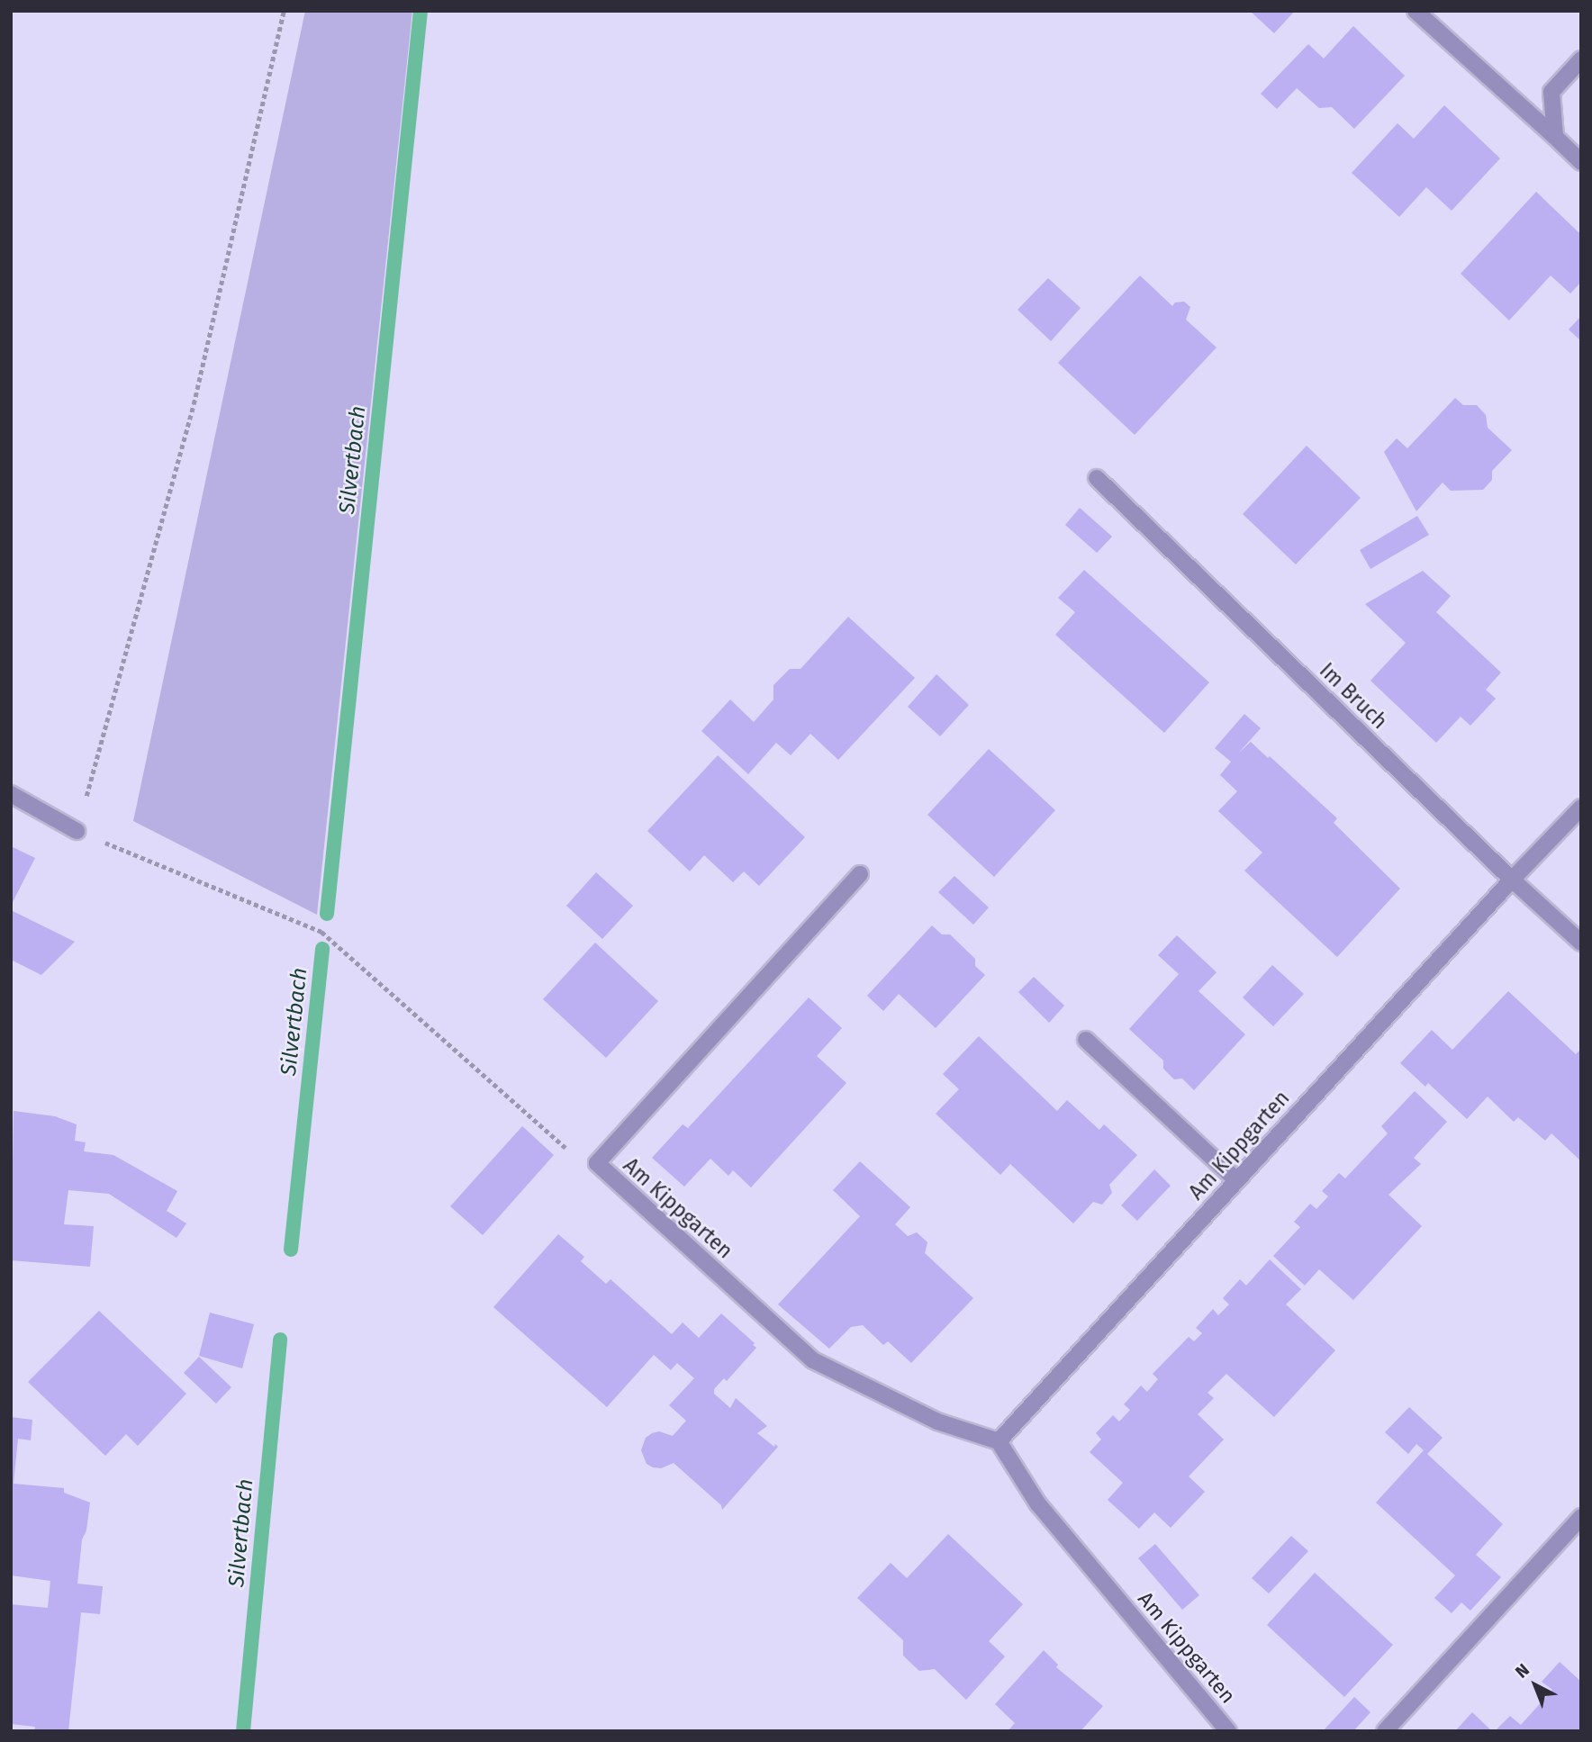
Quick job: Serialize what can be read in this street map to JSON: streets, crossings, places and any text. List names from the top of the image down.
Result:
{
  "streets": {
    "street": ["Im Bruch", "Am Kippgarten"]
  },
  "crossings": [
    ["Im Bruch", "Am Kippgarten"]
  ],
  "water": ["Silvertbach"],
  "north": "top left"
}
